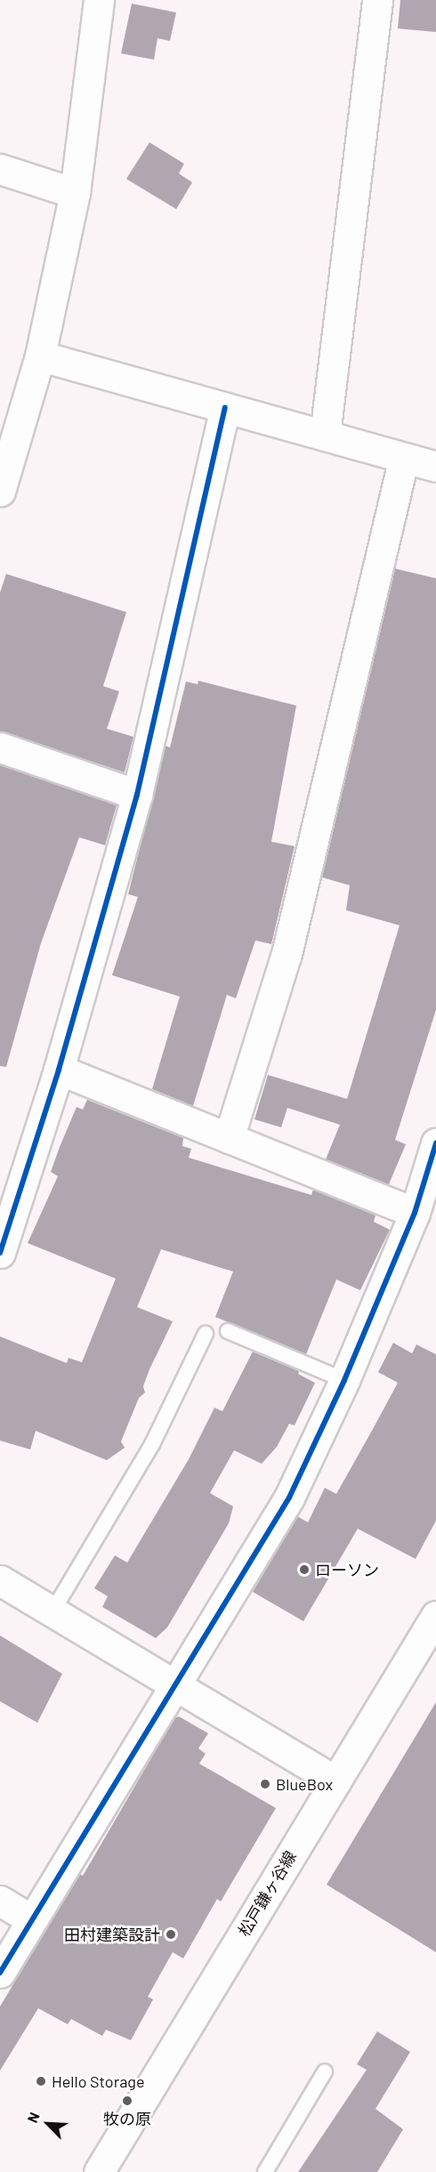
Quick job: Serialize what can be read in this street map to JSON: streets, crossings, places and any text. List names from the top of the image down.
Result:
{
  "streets": {
    "street": ["松戸鎌ヶ谷線"]
  },
  "places": [
    "ローソン",
    "BlueBox",
    "田村建築設計",
    "Hello Storage",
    "牧の原"
  ],
  "north": "top left"
}
